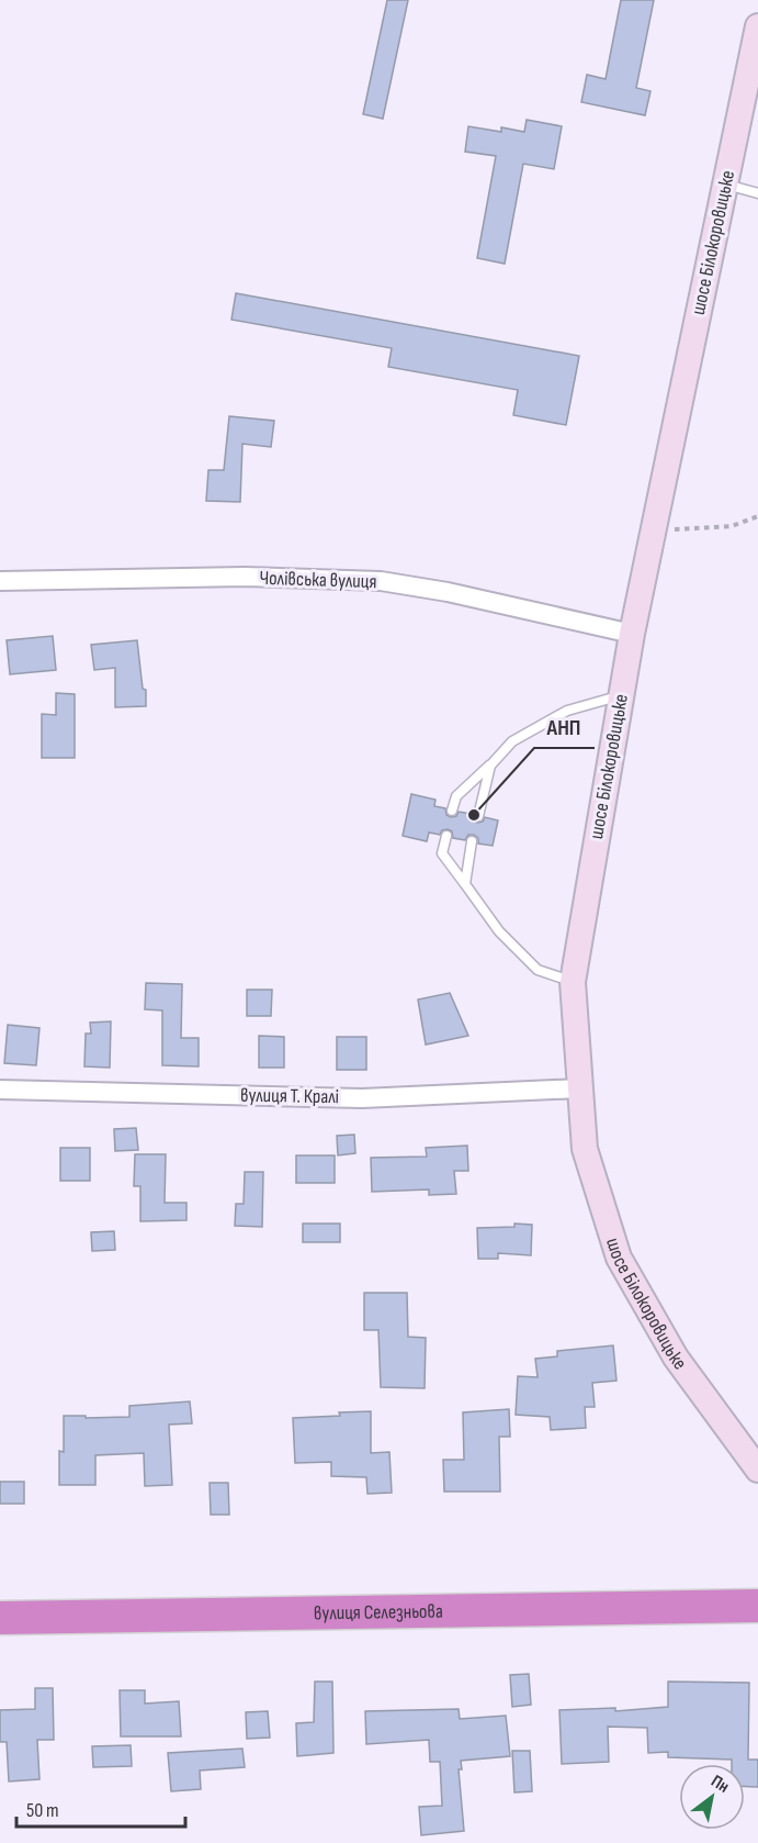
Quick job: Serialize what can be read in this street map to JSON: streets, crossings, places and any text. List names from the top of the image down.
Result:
{
  "streets": {
    "highway": ["вулиця Селезньова"],
    "main road": ["шосе Білокоровицьке"],
    "street": ["Чолівська вулиця", "вулиця Т. Кралі"]
  },
  "crossings": [
    ["шосе Білокоровицьке", "Чолівська вулиця"],
    ["шосе Білокоровицьке", "вулиця Т. Кралі"]
  ],
  "places": ["АНП"],
  "scale_bar": "50 m",
  "north": "top right"
}
